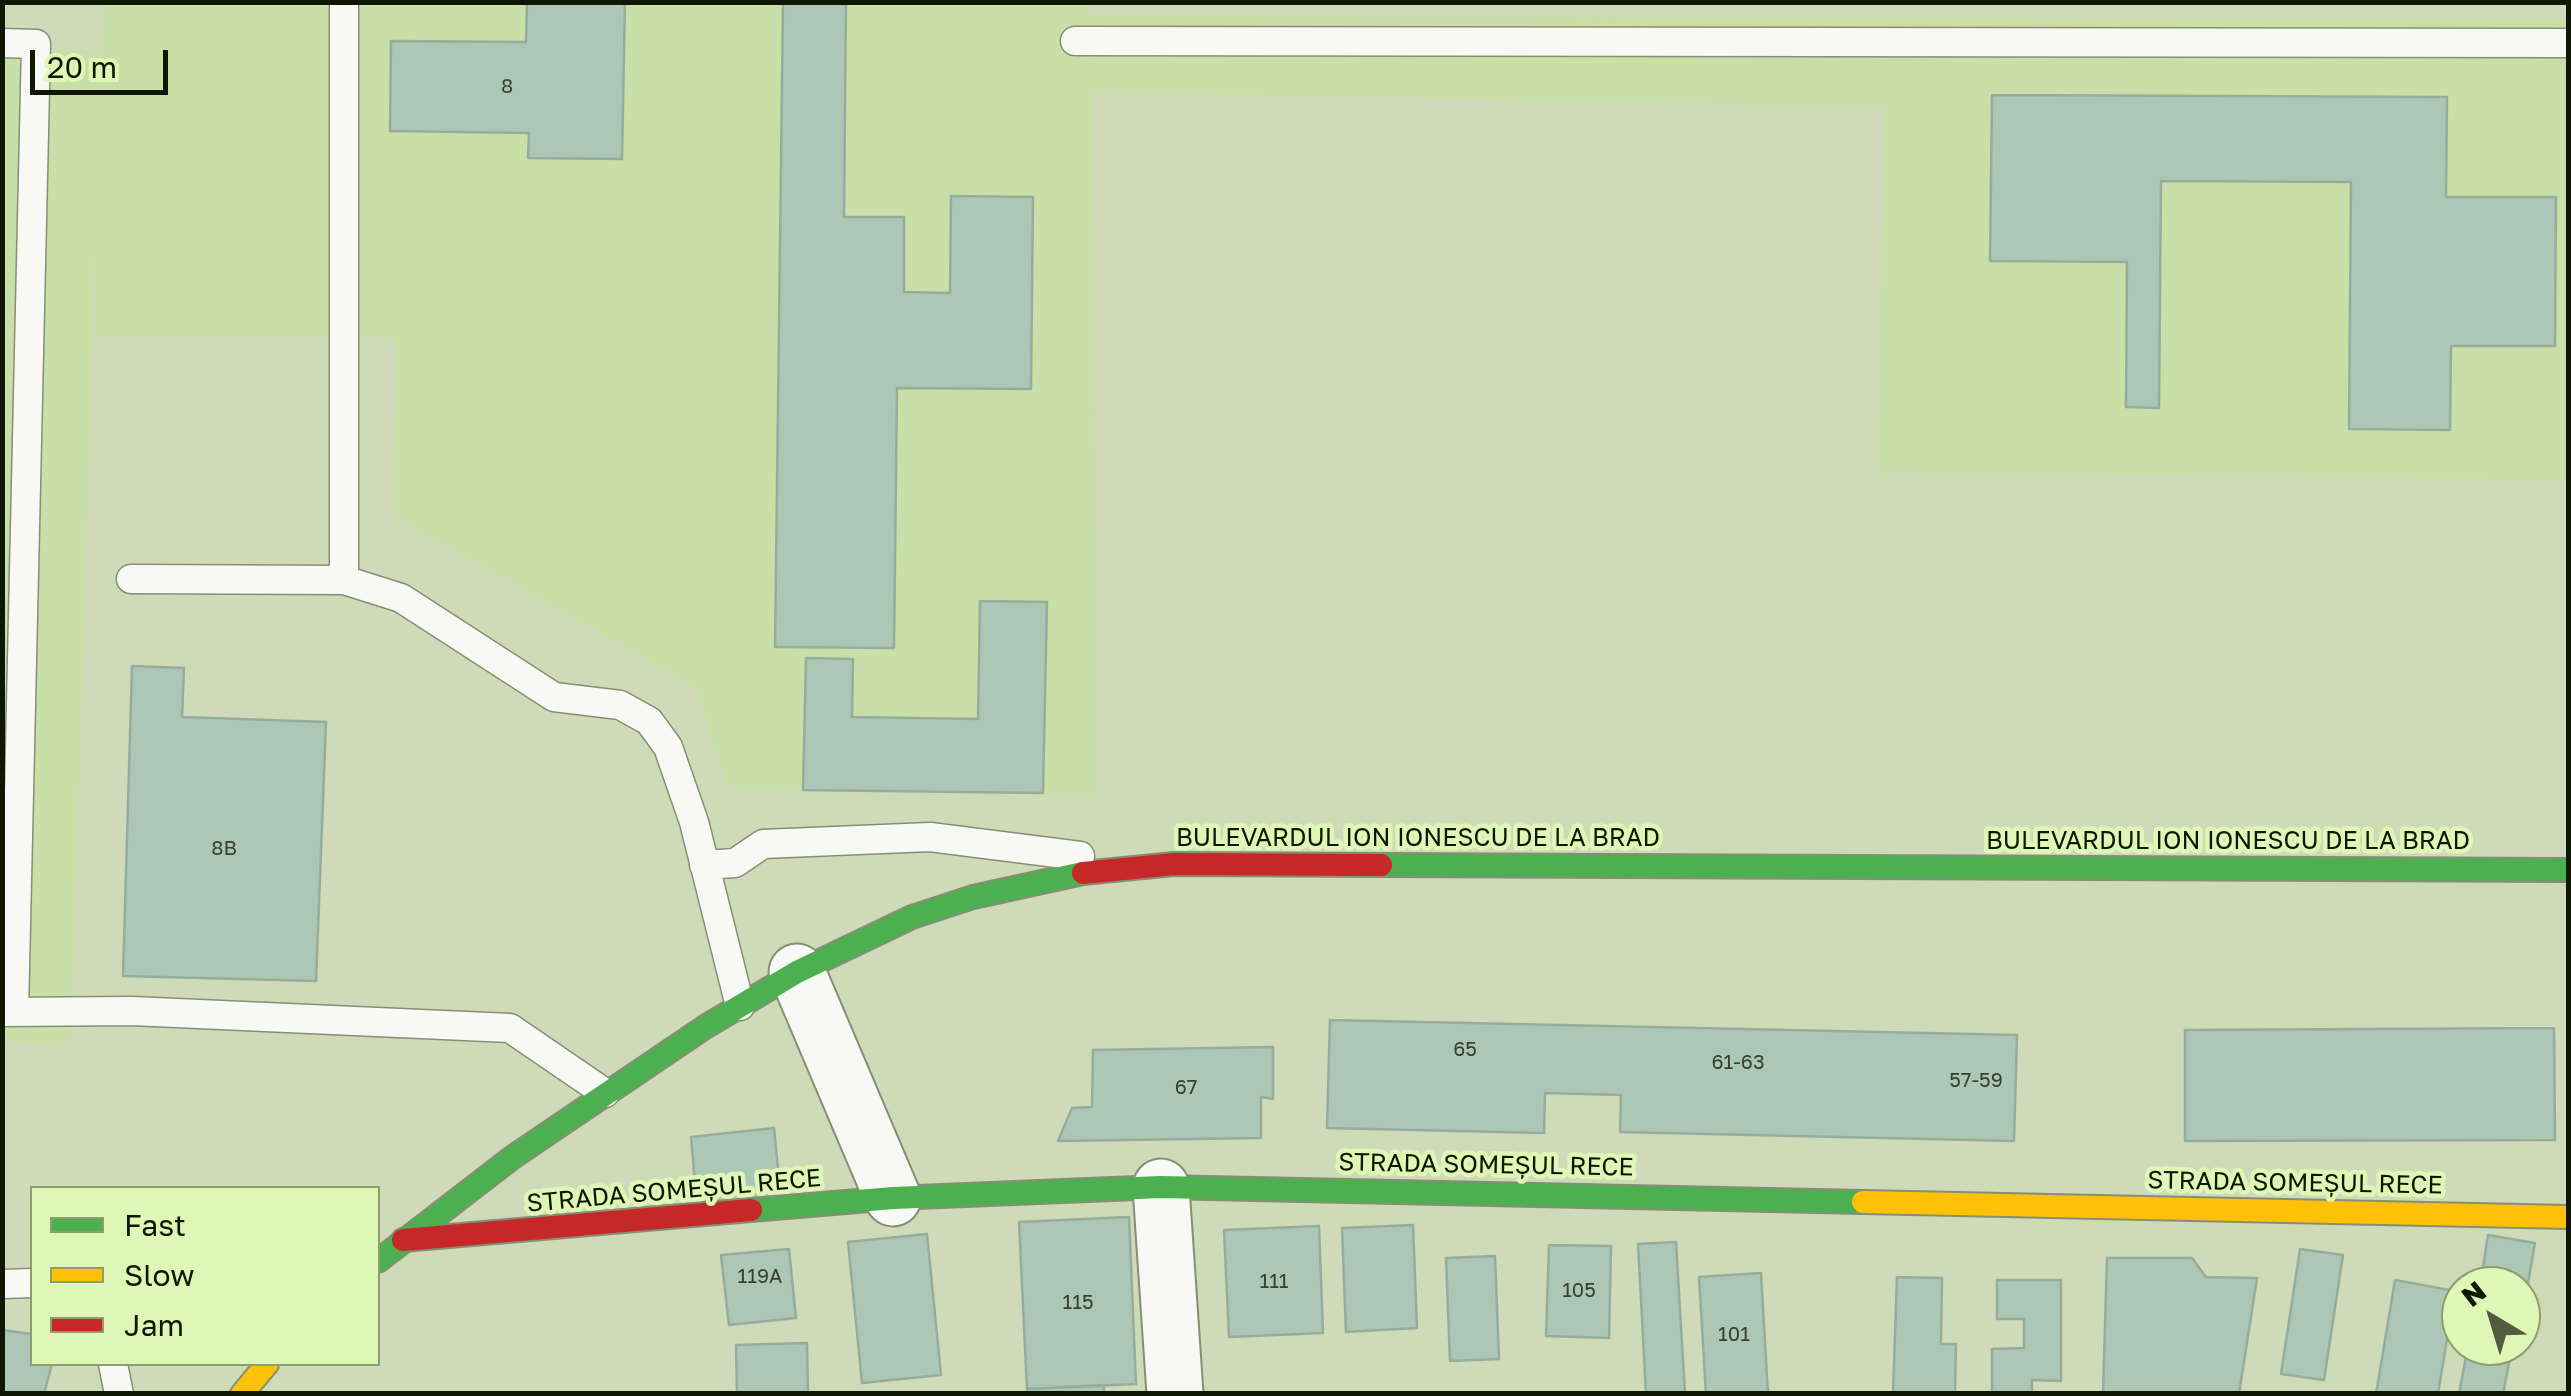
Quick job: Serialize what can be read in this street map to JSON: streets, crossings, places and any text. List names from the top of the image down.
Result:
{
  "streets": {
    "main road": ["BULEVARDUL ION IONESCU DE LA BRAD", "STRADA SOMEȘUL RECE"]
  },
  "crossings": [
    ["BULEVARDUL ION IONESCU DE LA BRAD", "STRADA SOMEȘUL RECE"]
  ],
  "house_numbers": [
    "8",
    "8B",
    "65",
    "61-63",
    "57-59",
    "67",
    "119A",
    "111",
    "105",
    "115",
    "101"
  ],
  "legend": ["Fast", "Slow", "Jam"],
  "scale_bar": "20 m",
  "north": "top left"
}
